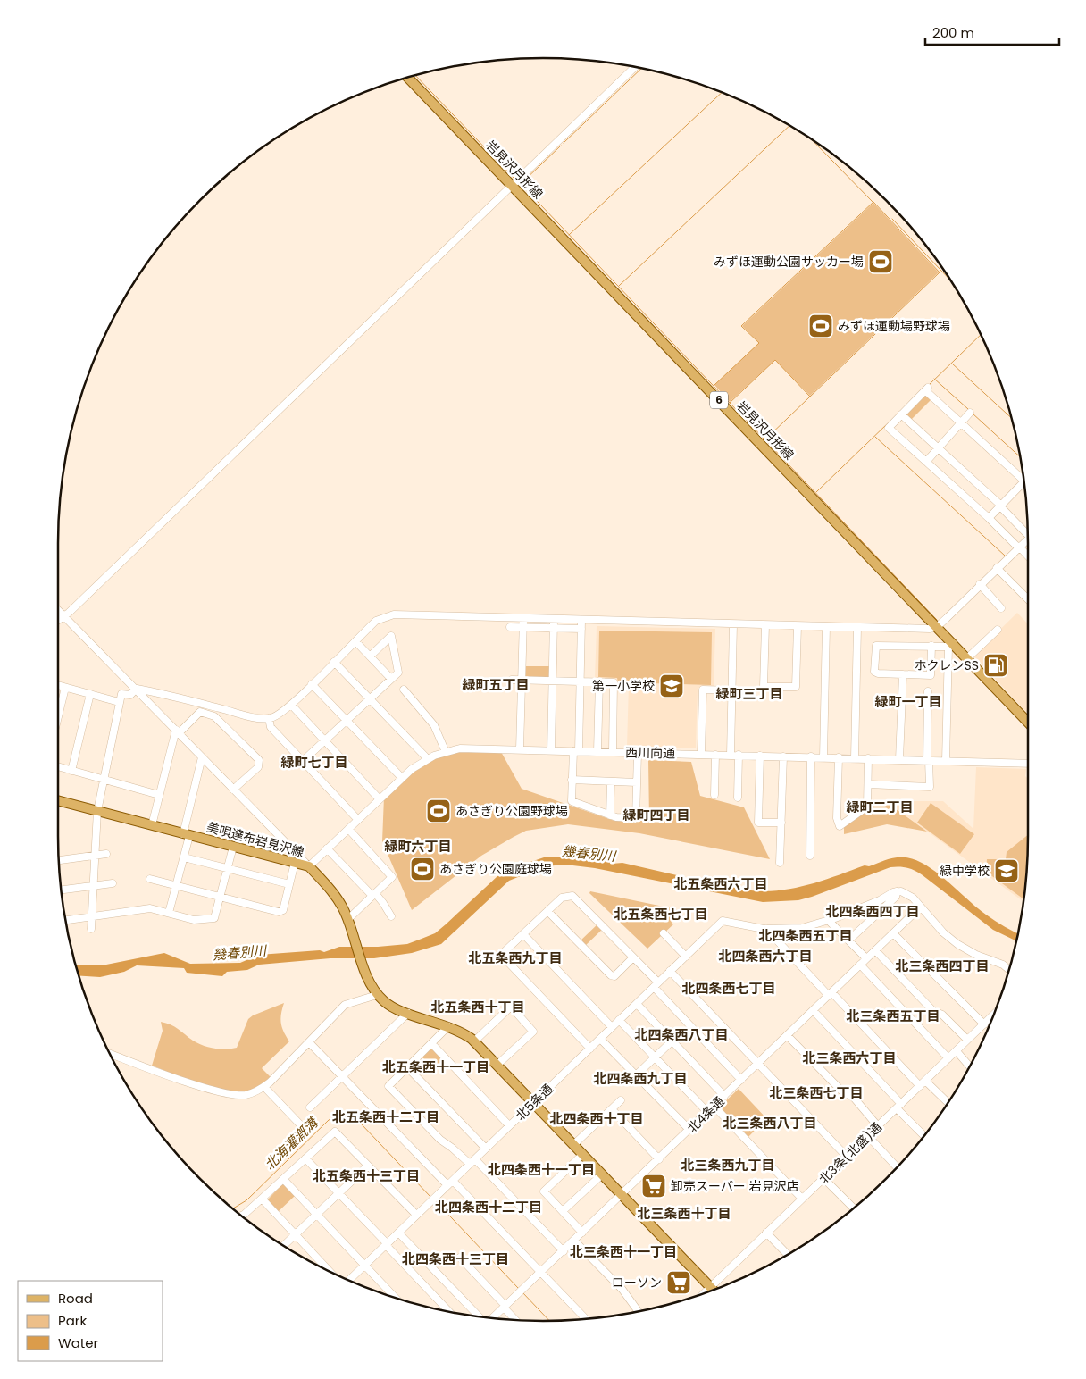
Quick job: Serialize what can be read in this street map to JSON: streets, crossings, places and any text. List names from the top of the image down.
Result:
{
  "streets": {
    "main road": ["岩見沢月形線", "6", "美唄達布岩見沢線"],
    "street": [
      "西川向通",
      "北5条通",
      "北4条通",
      "北3条(北盛)通"
    ]
  },
  "crossings": [
    ["西川向通", "美唄達布岩見沢線"],
    ["美唄達布岩見沢線", "北5条通"],
    ["美唄達布岩見沢線", "北4条通"],
    ["美唄達布岩見沢線", "北3条(北盛)通"]
  ],
  "districts": [
    "緑町五丁目",
    "緑町三丁目",
    "緑町一丁目",
    "緑町七丁目",
    "緑町二丁目",
    "緑町四丁目",
    "緑町六丁目",
    "北五条西六丁目",
    "北四条西四丁目",
    "北五条西七丁目",
    "北四条西五丁目",
    "北四条西六丁目",
    "北五条西九丁目",
    "北三条西四丁目",
    "北四条西七丁目",
    "北五条西十丁目",
    "北三条西五丁目",
    "北四条西八丁目",
    "北三条西六丁目",
    "北五条西十一丁目",
    "北四条西九丁目",
    "北三条西七丁目",
    "北五条西十二丁目",
    "北四条西十丁目",
    "北三条西八丁目",
    "北三条西九丁目",
    "北四条西十一丁目",
    "北五条西十三丁目",
    "北四条西十二丁目",
    "北三条西十丁目",
    "北三条西十一丁目",
    "北四条西十三丁目"
  ],
  "water": ["幾春別川", "北海灌漑溝"],
  "places": {
    "sports": [
      "みずほ運動公園サッカー場",
      "みずほ運動場野球場",
      "あさぎり公園野球場",
      "あさぎり公園庭球場"
    ],
    "fuel station": ["ホクレンSS"],
    "school or university": ["第一小学校", "緑中学校"],
    "supermarket": ["卸売スーパー 岩見沢店", "ローソン"]
  },
  "legend": ["Road", "Park", "Water"],
  "scale_bar": "200 m"
}
